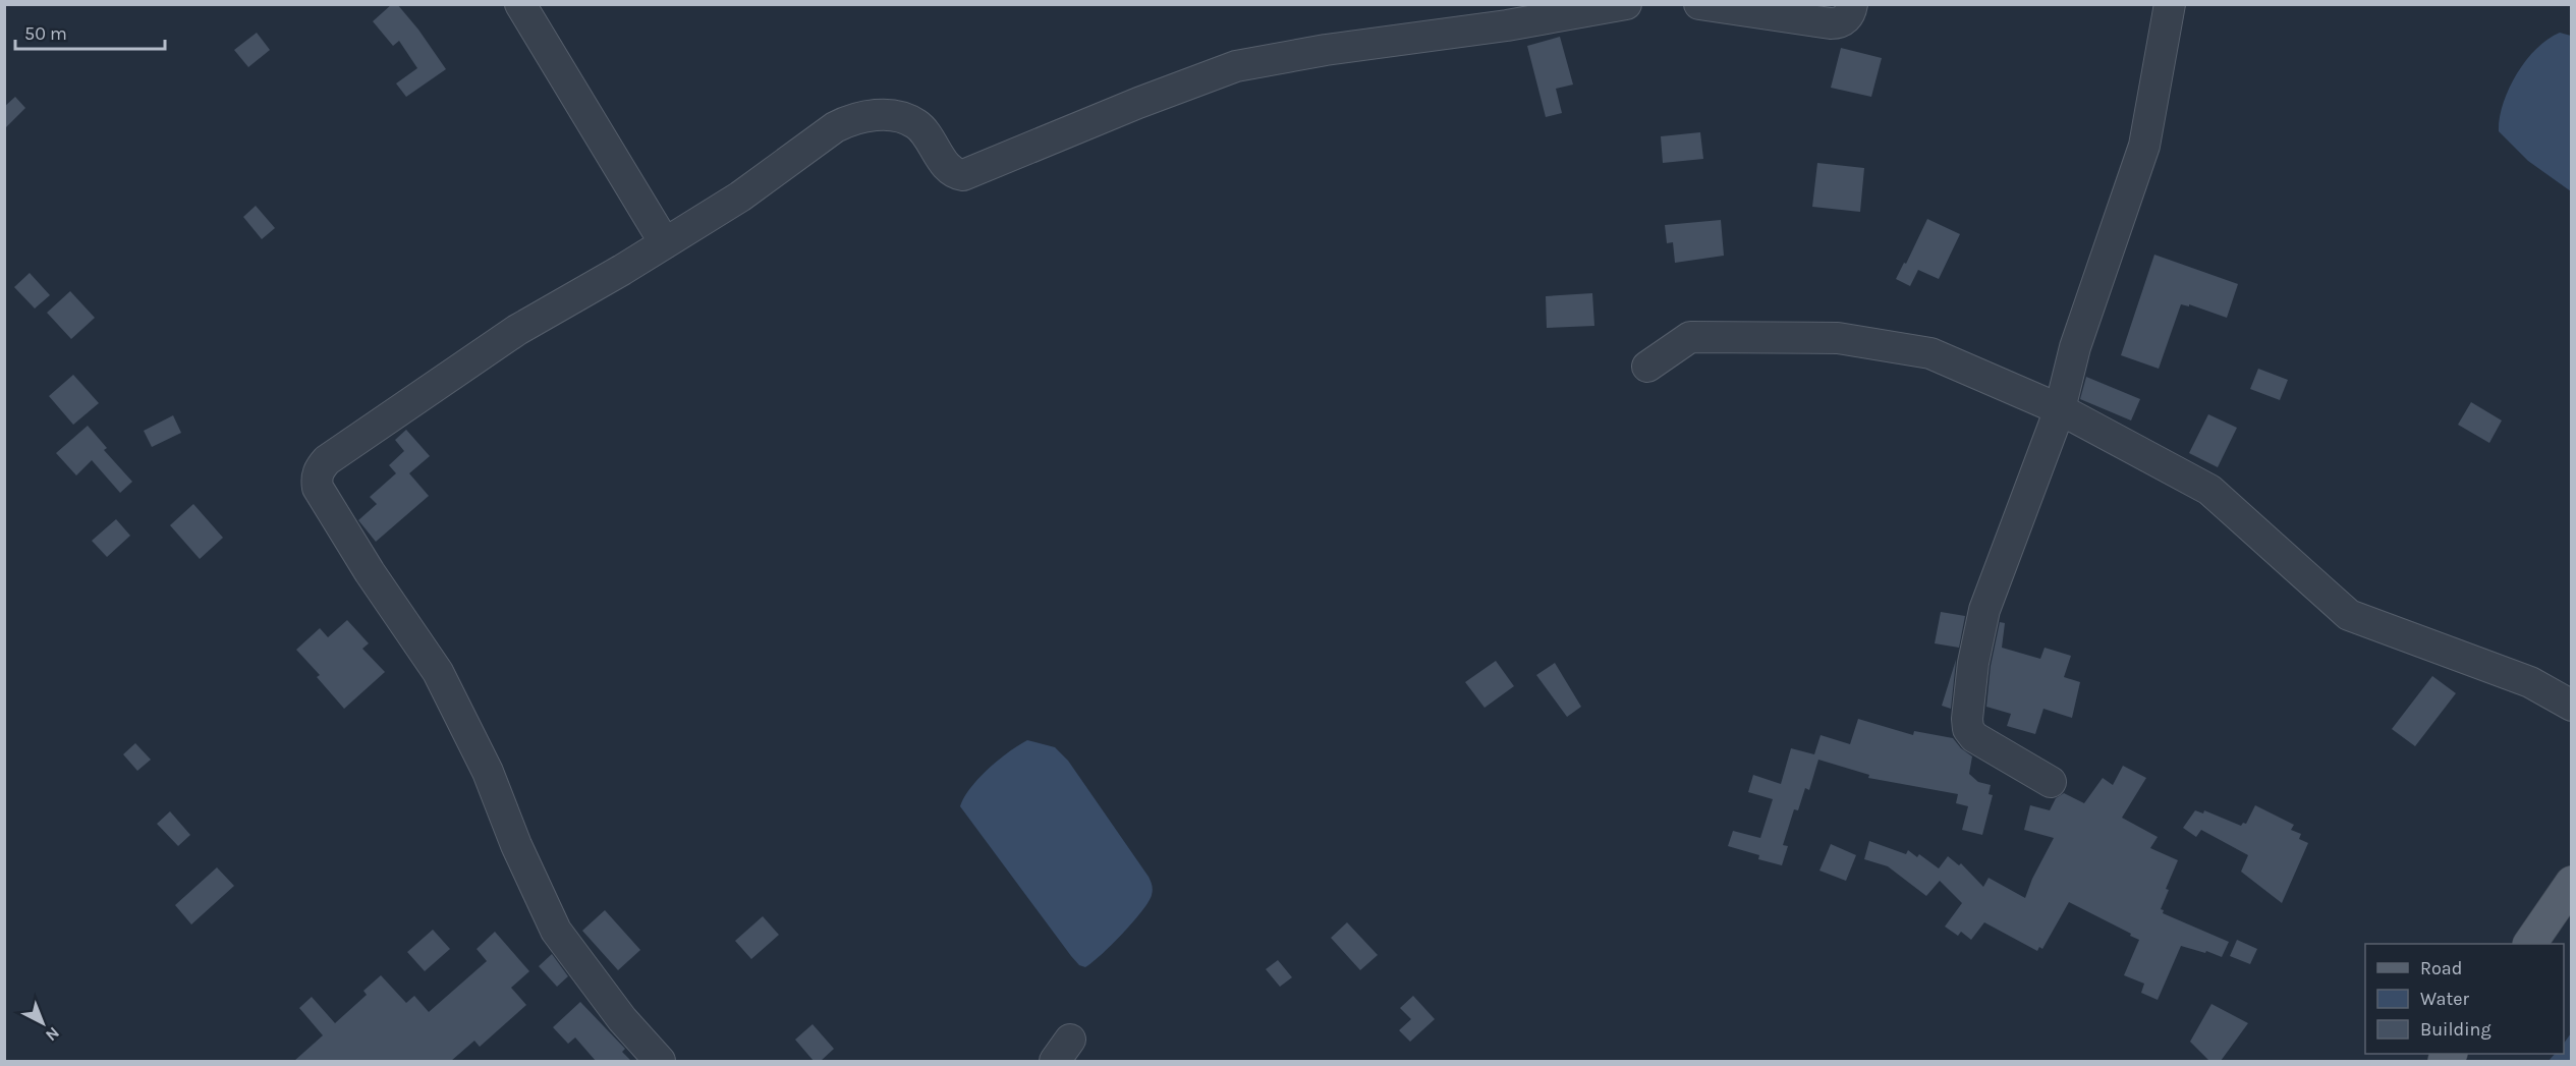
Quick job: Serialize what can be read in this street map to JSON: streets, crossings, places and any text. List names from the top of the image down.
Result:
{
  "legend": ["Road", "Water", "Building"],
  "scale_bar": "50 m",
  "north": "bottom right"
}
